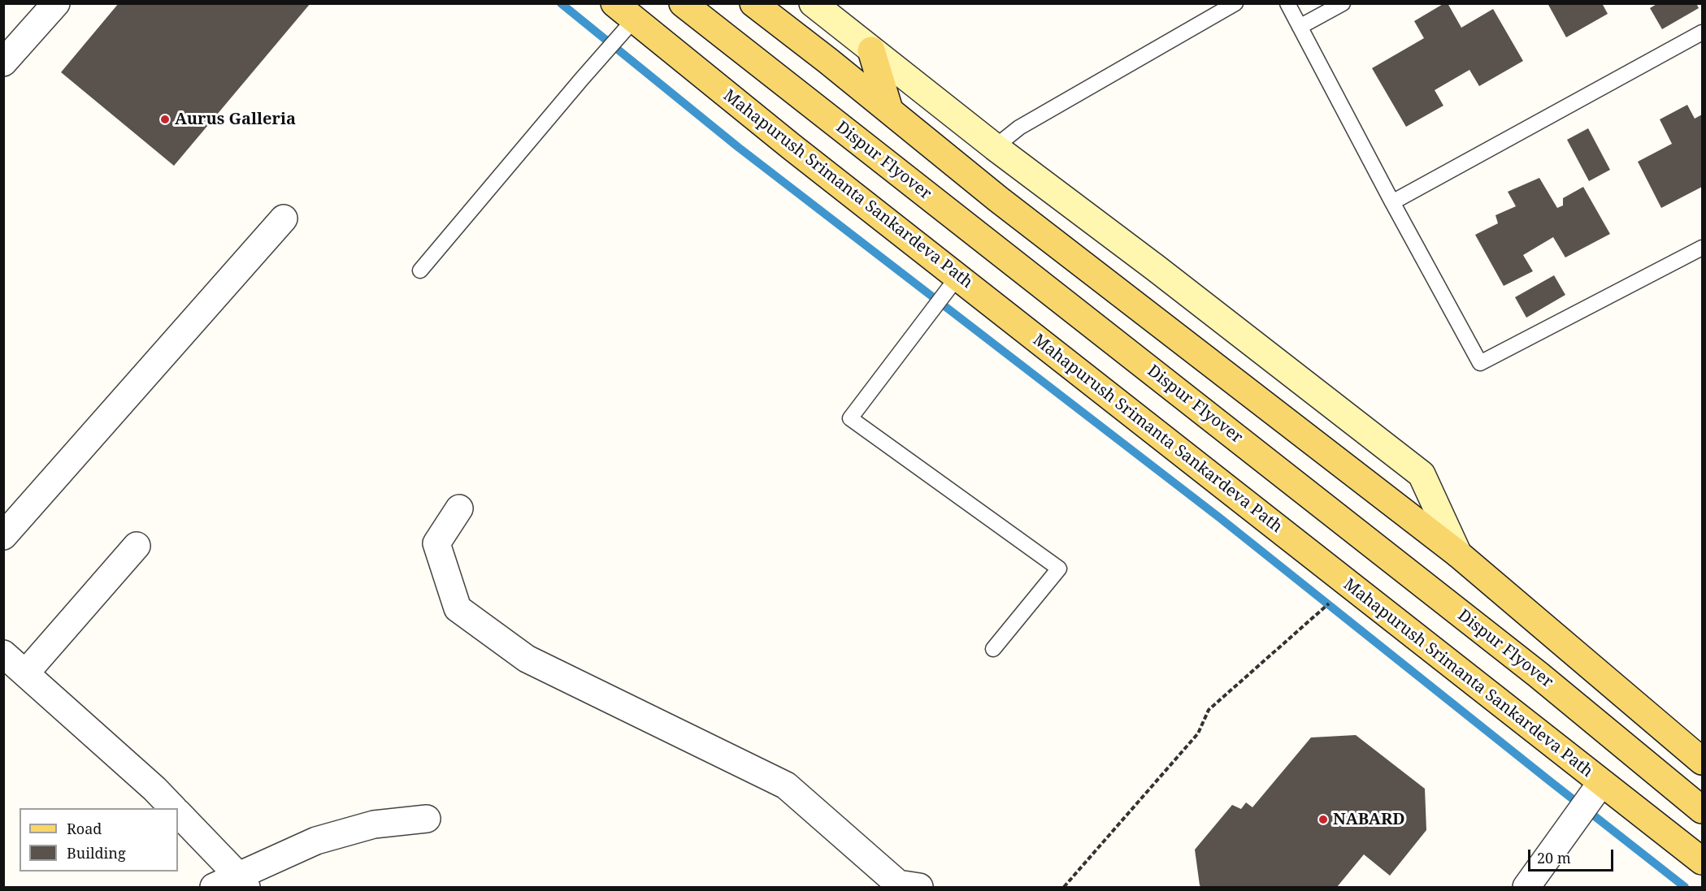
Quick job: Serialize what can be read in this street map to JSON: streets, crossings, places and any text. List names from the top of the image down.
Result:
{
  "streets": {
    "main road": ["Dispur Flyover", "Mahapurush Srimanta Sankardeva Path"]
  },
  "places": ["Aurus Galleria", "NABARD"],
  "legend": ["Road", "Building"],
  "scale_bar": "20 m"
}
